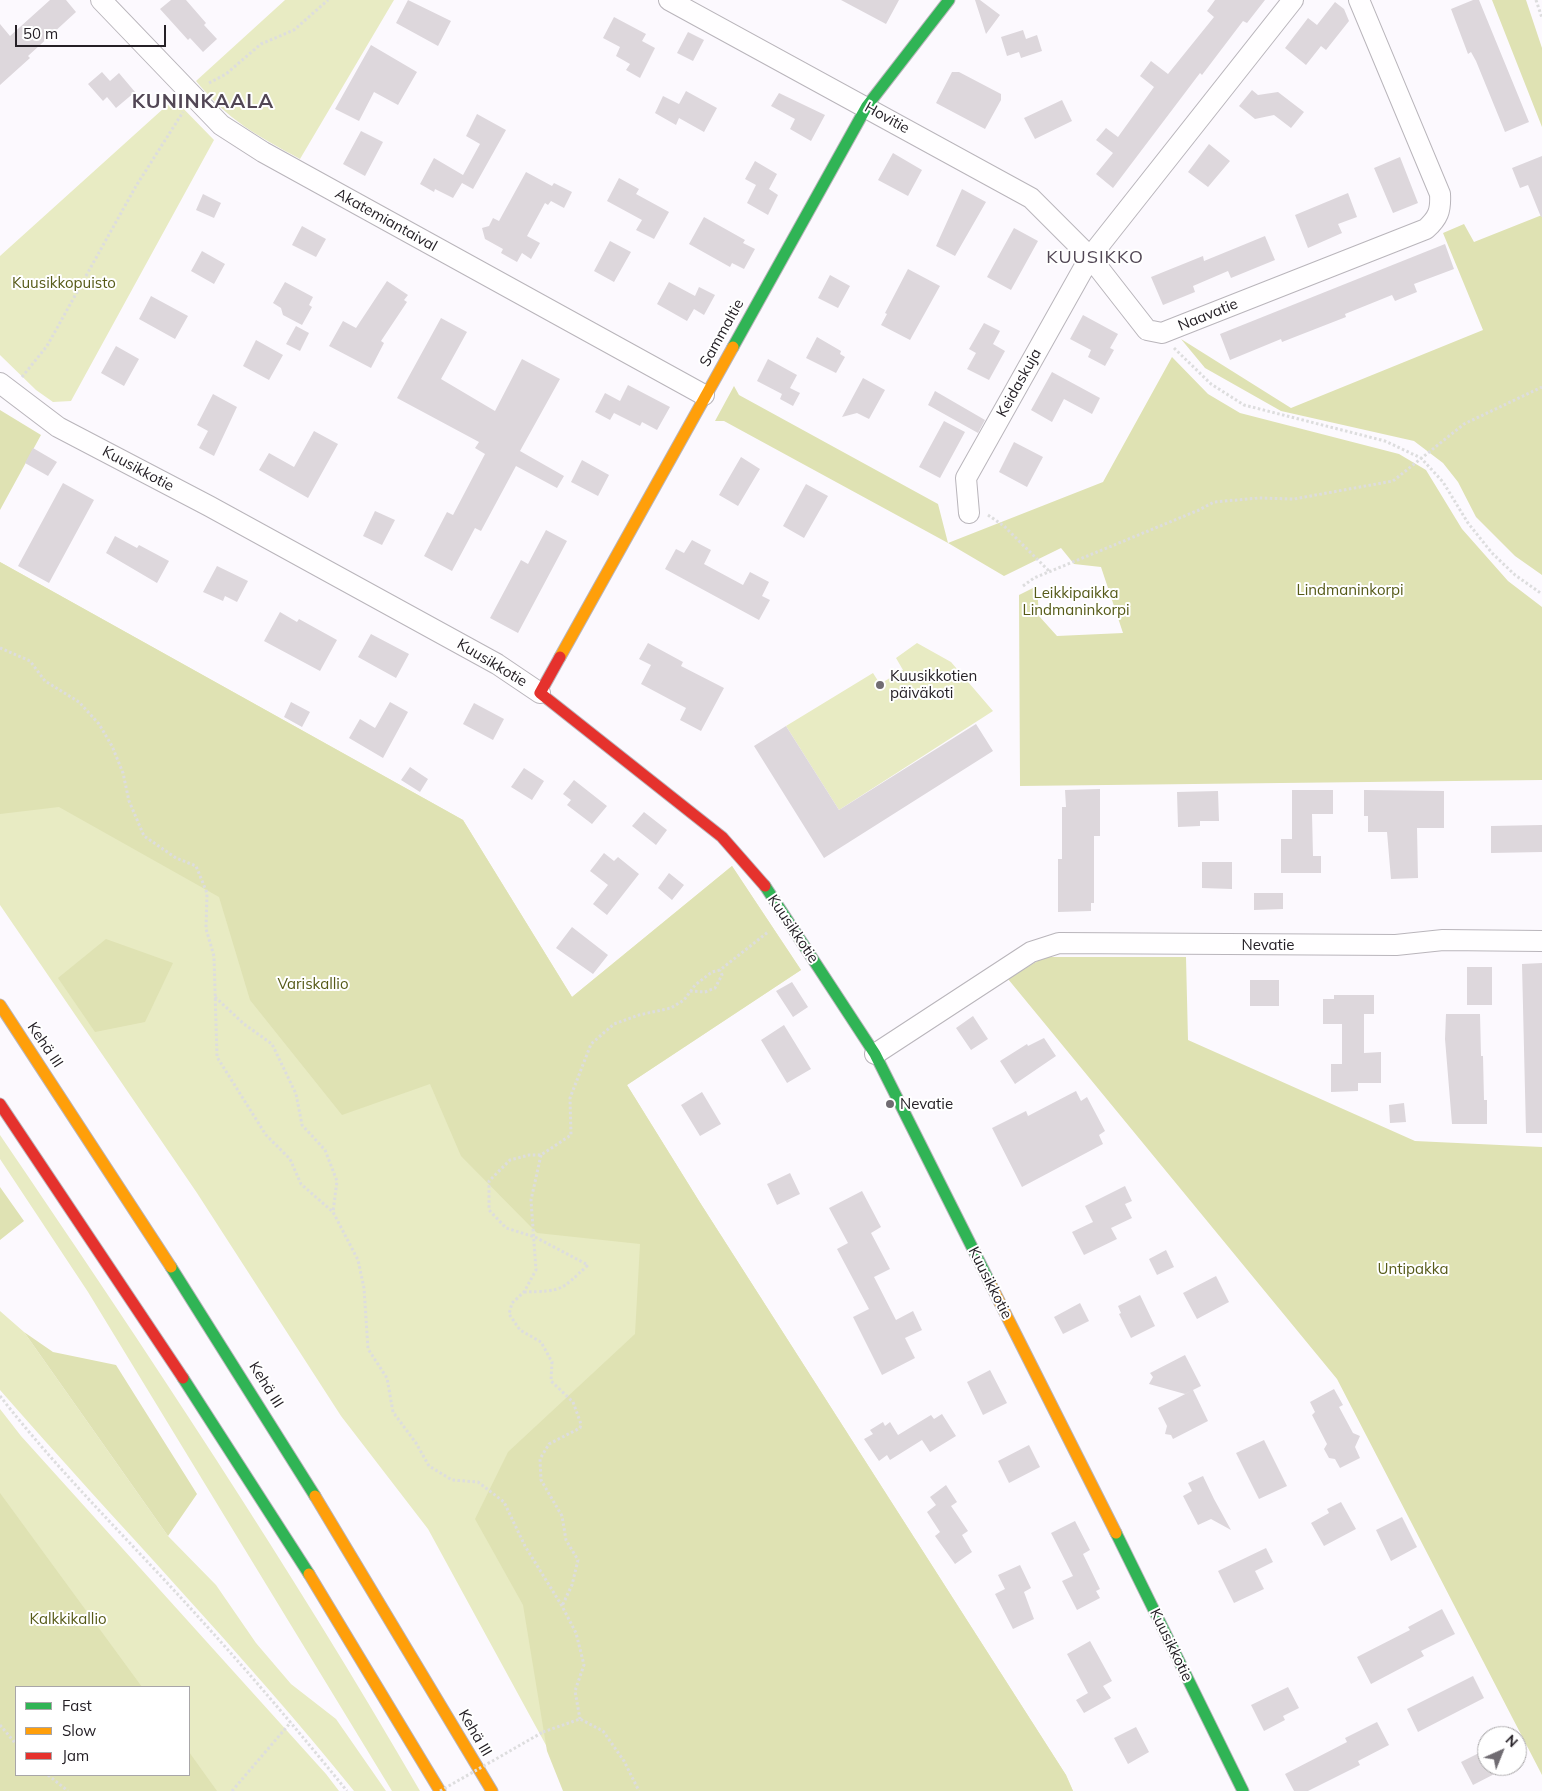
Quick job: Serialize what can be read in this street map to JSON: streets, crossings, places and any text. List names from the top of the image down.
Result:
{
  "streets": {
    "main road": ["Sammaltie", "Kuusikkotie", "Kehä III"],
    "street": [
      "Hovitie",
      "Akatemiantaival",
      "Naavatie",
      "Keidaskuja",
      "Nevatie"
    ]
  },
  "crossings": [
    ["Hovitie", "Naavatie"],
    ["Hovitie", "Sammaltie"],
    ["Hovitie", "Keidaskuja"],
    ["Akatemiantaival", "Sammaltie"],
    ["Naavatie", "Keidaskuja"],
    ["Sammaltie", "Kuusikkotie"],
    ["Kuusikkotie", "Nevatie"]
  ],
  "districts": ["KUNINKAALA", "KUUSIKKO"],
  "parks": [
    "Kuusikkopuisto",
    "Lindmaninkorpi",
    "Leikkipaikka Lindmaninkorpi",
    "Variskallio",
    "Untipakka",
    "Kalkkikallio"
  ],
  "places": ["Kuusikkotien päiväkoti", "Nevatie"],
  "legend": ["Fast", "Slow", "Jam"],
  "scale_bar": "50 m",
  "north": "top right"
}
